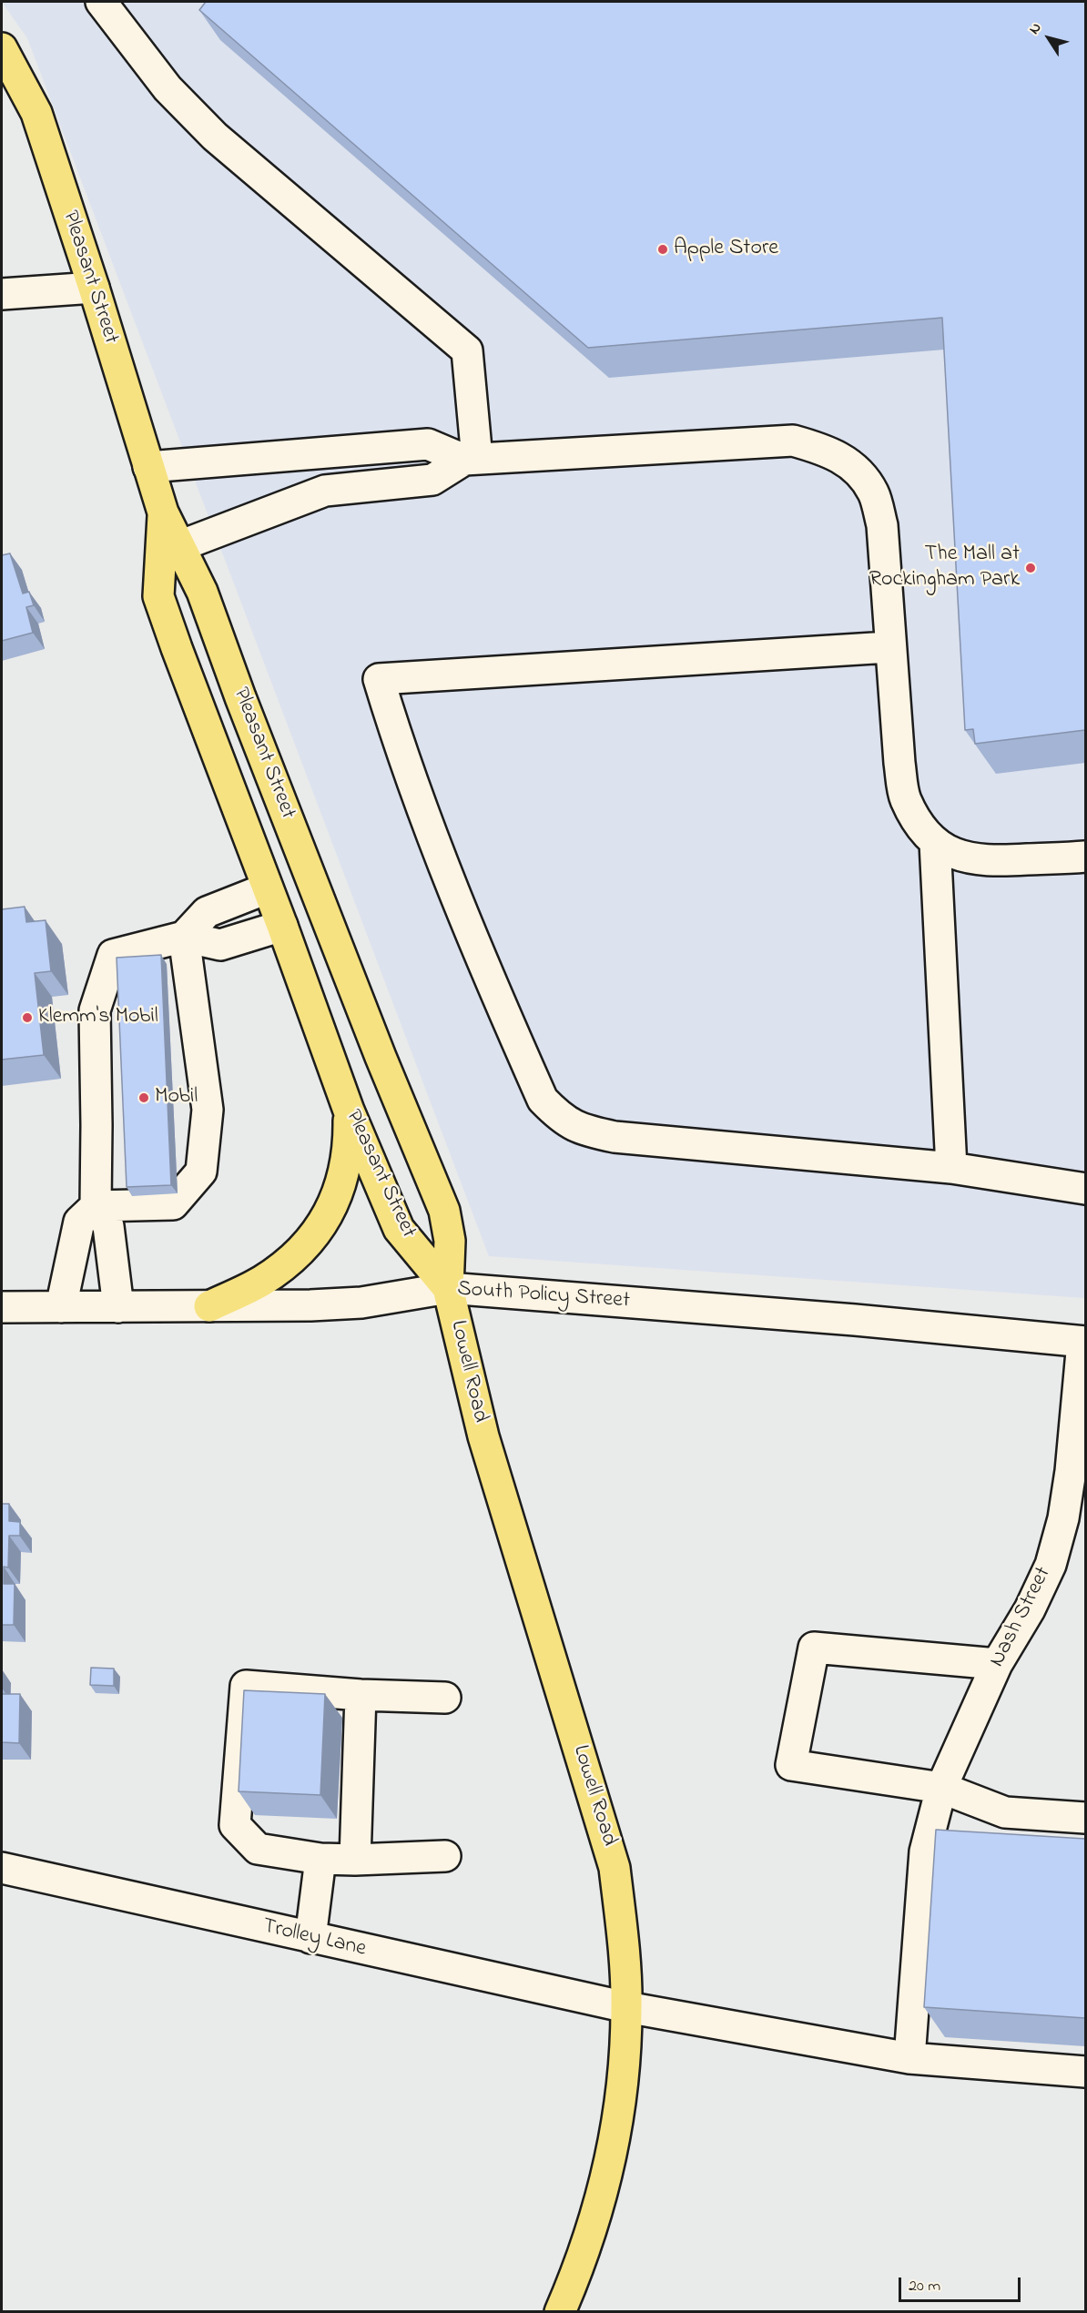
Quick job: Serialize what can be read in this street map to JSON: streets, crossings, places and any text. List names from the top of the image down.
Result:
{
  "streets": {
    "main road": ["Pleasant Street", "Lowell Road"],
    "street": ["South Policy Street", "Nash Street", "Trolley Lane"]
  },
  "crossings": [
    ["Pleasant Street", "South Policy Street"],
    ["Pleasant Street", "Lowell Road"],
    ["South Policy Street", "Lowell Road"],
    ["South Policy Street", "Nash Street"],
    ["Lowell Road", "Trolley Lane"],
    ["Nash Street", "Trolley Lane"]
  ],
  "places": [
    "Apple Store",
    "The Mall at Rockingham Park",
    "Klemm's Mobil",
    "Mobil"
  ],
  "scale_bar": "20 m",
  "north": "top left"
}
